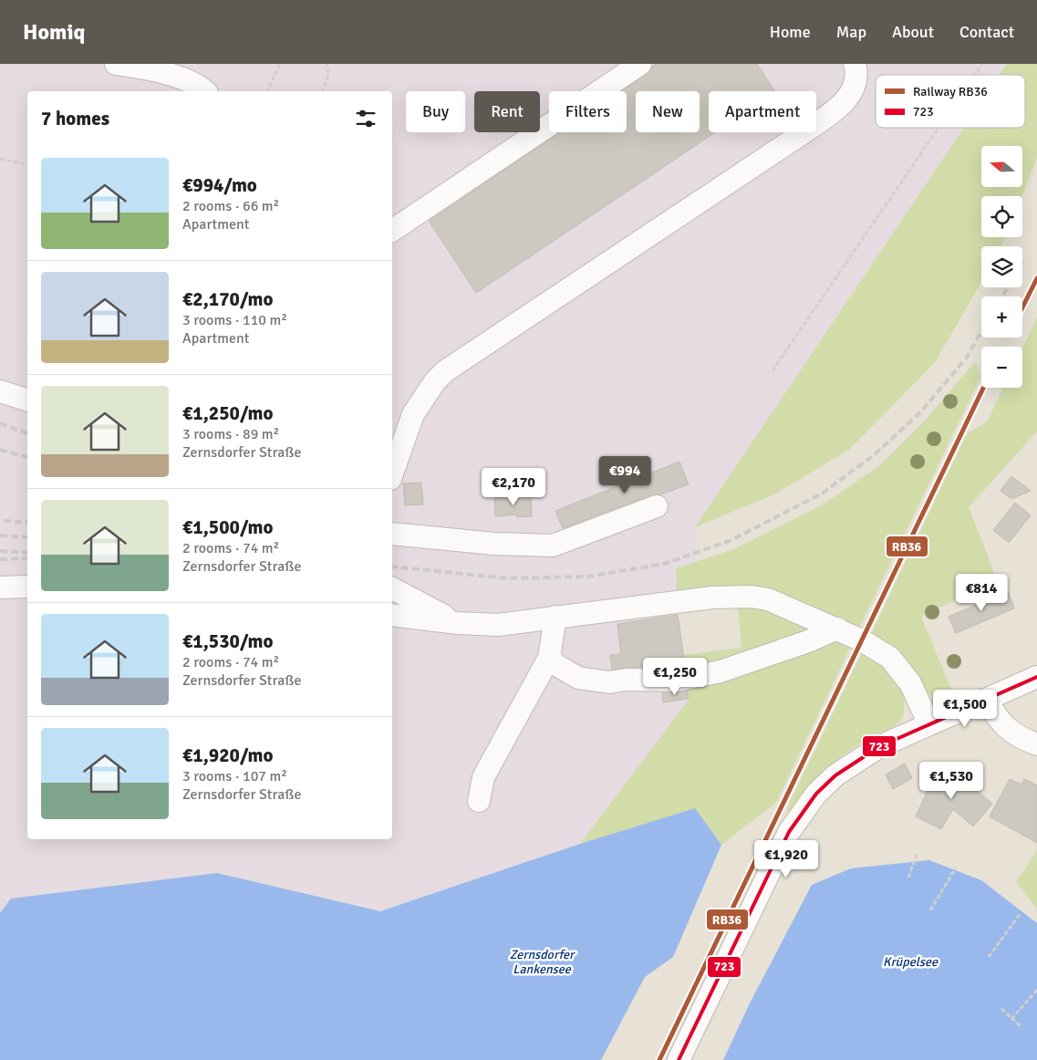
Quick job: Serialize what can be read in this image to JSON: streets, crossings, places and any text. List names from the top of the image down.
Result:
{
  "water": ["Zernsdorfer Lankensee", "Krüpelsee"],
  "lines": ["rail line RB36", "transit line 723"],
  "legend": ["Railway RB36", "723"],
  "north": "left",
  "page": {
    "header": "Homiq",
    "nav": [
      "Home",
      "Map",
      "About",
      "Contact"
    ],
    "chip": [
      "Buy",
      "Rent",
      "Filters",
      "New",
      "Apartment"
    ],
    "heading": "7 homes",
    "map_buttons": ["+", "−"],
    "list": [
      {
        "name": "€994/mo",
        "note": "2 rooms · 66 m² · Apartment"
      },
      {
        "name": "€2,170/mo",
        "note": "3 rooms · 110 m² · Apartment"
      },
      {
        "name": "€1,250/mo",
        "note": "3 rooms · 89 m² · Zernsdorfer Straße"
      },
      {
        "name": "€1,500/mo",
        "note": "2 rooms · 74 m² · Zernsdorfer Straße"
      },
      {
        "name": "€1,530/mo",
        "note": "2 rooms · 74 m² · Zernsdorfer Straße"
      },
      {
        "name": "€1,920/mo",
        "note": "3 rooms · 107 m² · Zernsdorfer Straße"
      }
    ],
    "price": [
      "€994",
      "€2,170",
      "€814",
      "€1,250",
      "€1,500",
      "€1,530",
      "€1,920"
    ]
  }
}
